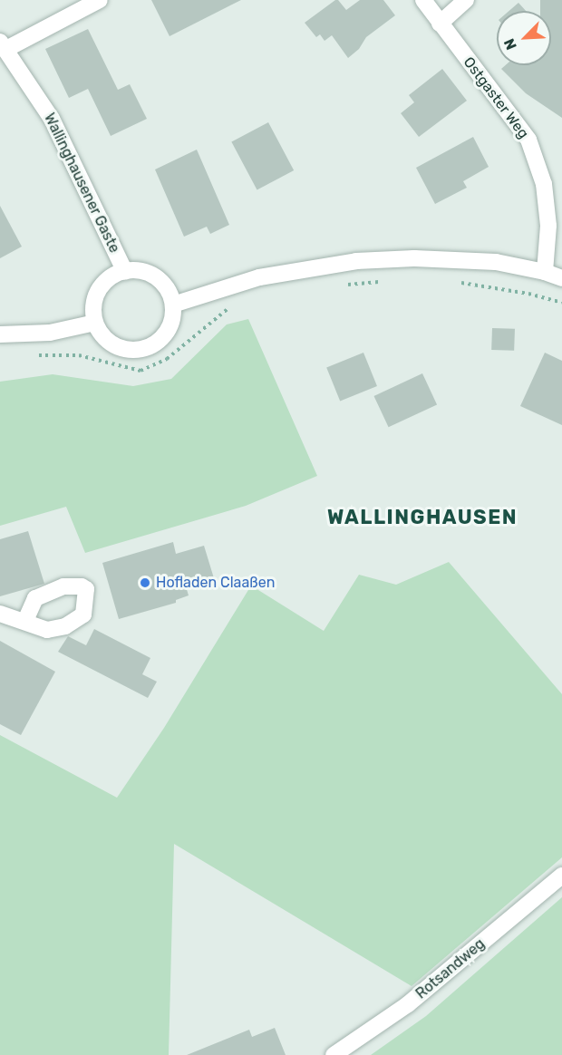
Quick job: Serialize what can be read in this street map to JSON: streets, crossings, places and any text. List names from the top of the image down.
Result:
{
  "streets": {
    "street": ["Ostgaster Weg", "Wallinghausener Gaste", "Rotsandweg"]
  },
  "districts": ["WALLINGHAUSEN"],
  "places": ["Hofladen Claaßen"],
  "north": "bottom left"
}
